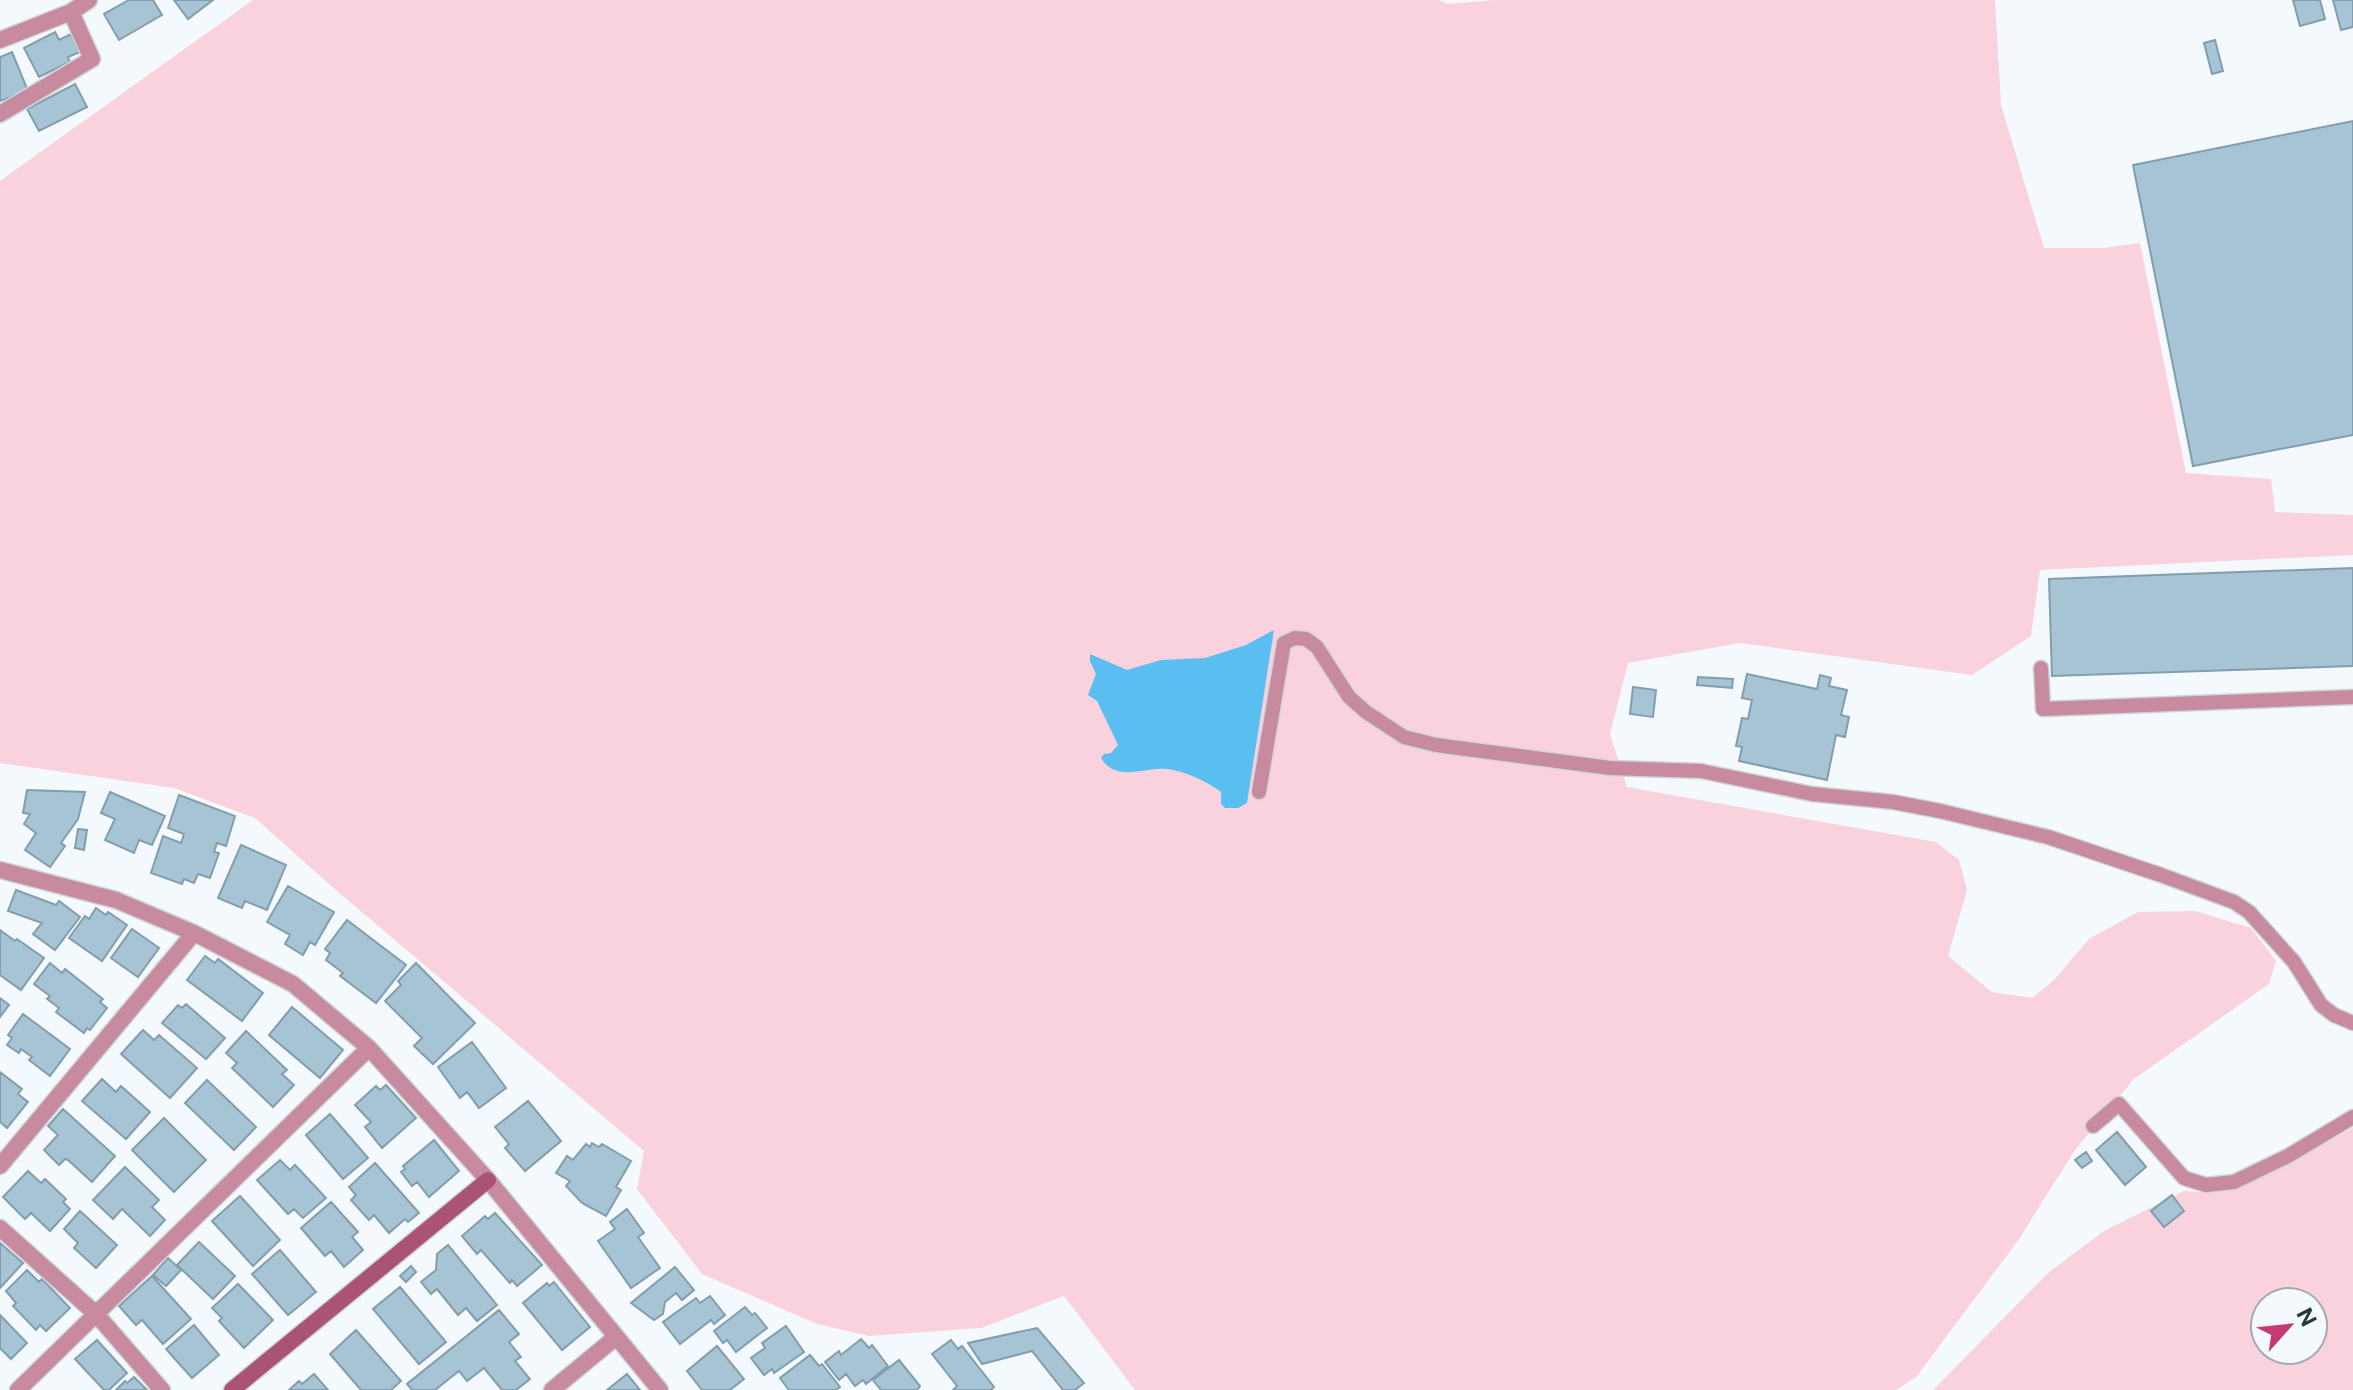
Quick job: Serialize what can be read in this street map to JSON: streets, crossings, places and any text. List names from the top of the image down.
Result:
{
  "north": "top right"
}
